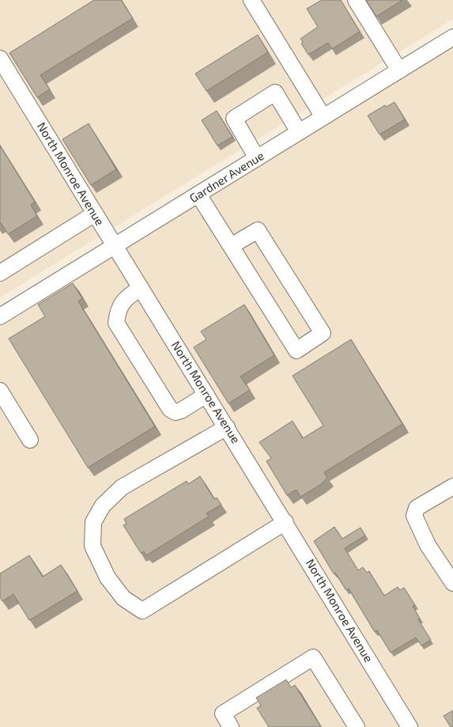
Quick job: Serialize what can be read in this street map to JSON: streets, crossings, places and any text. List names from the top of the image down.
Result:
{
  "streets": {
    "street": ["North Monroe Avenue", "Gardner Avenue"]
  },
  "crossings": [
    ["North Monroe Avenue", "Gardner Avenue"]
  ]
}
